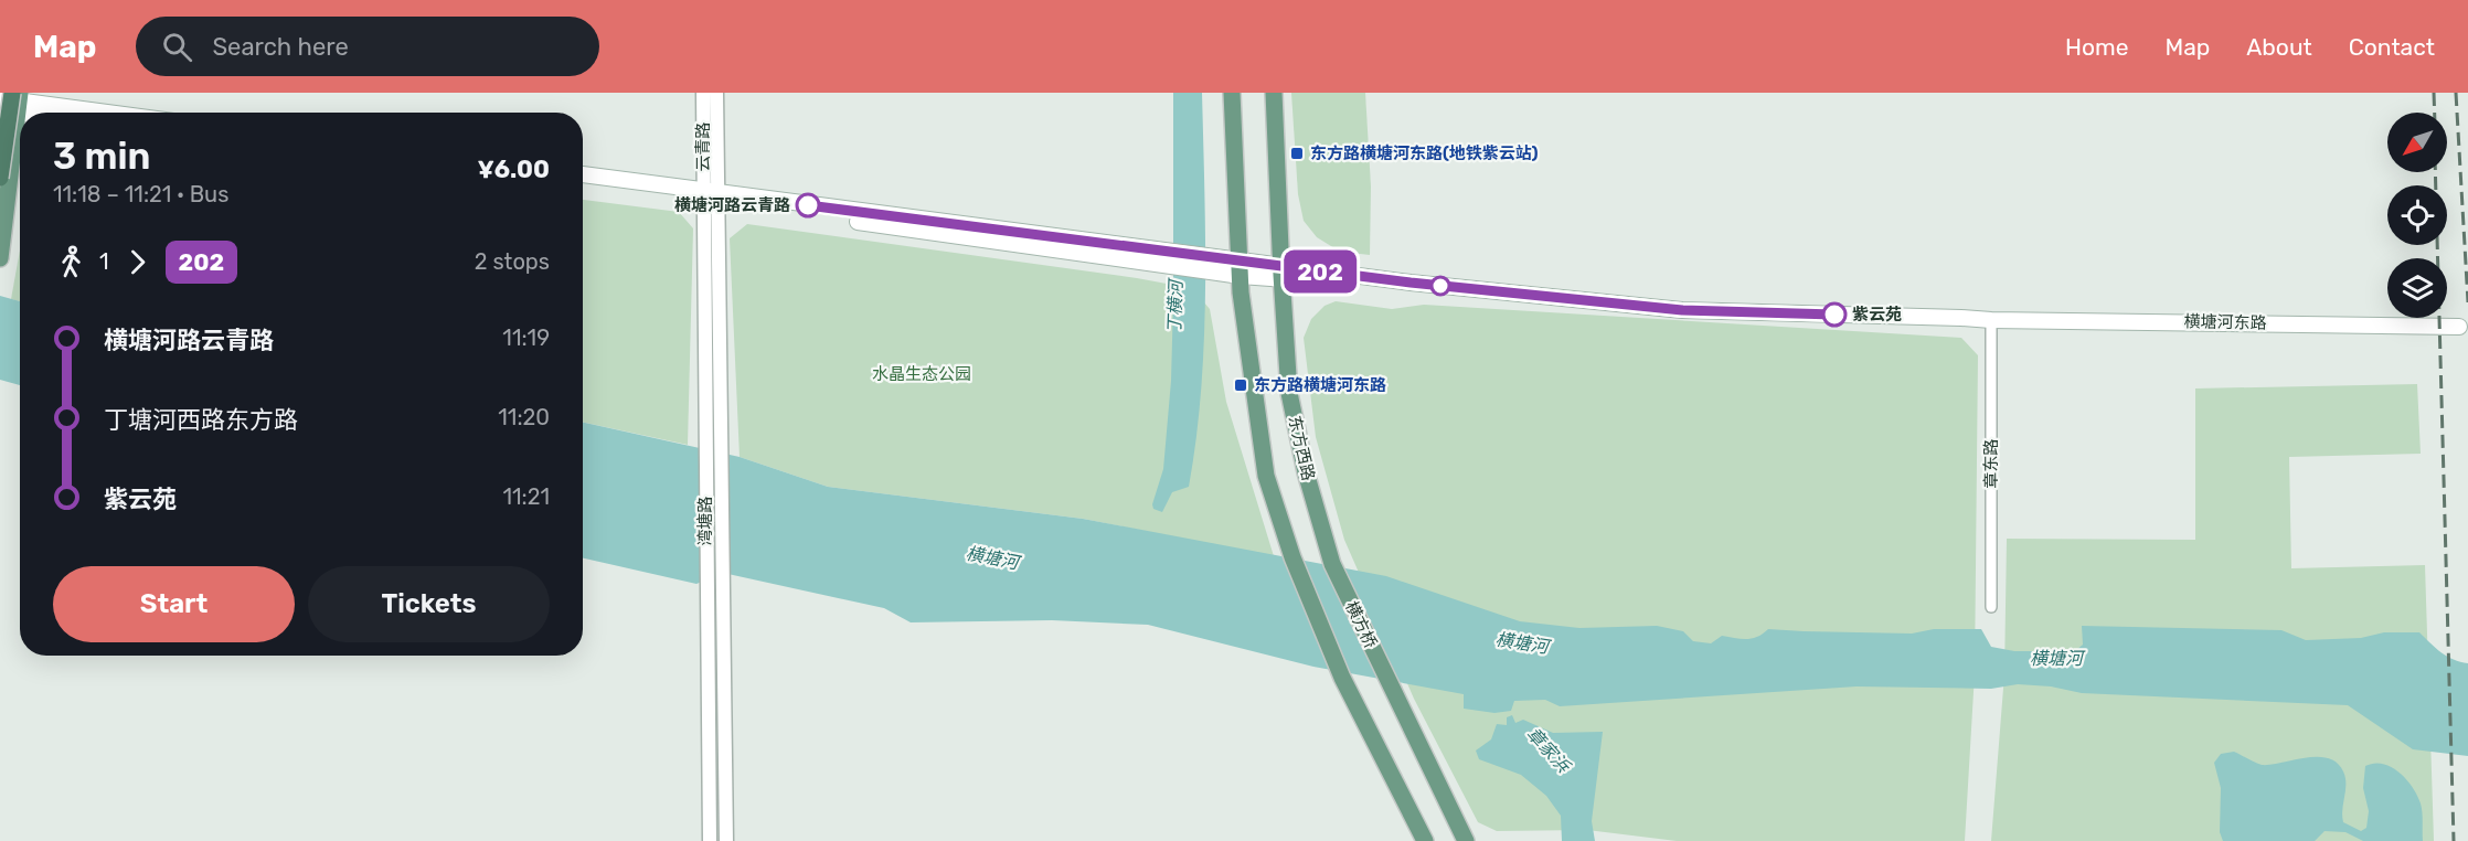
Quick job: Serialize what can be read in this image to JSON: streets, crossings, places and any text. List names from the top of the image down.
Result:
{
  "streets": {
    "main road": ["横塘河东路", "东方西路", "横方桥"],
    "street": ["云青路", "章东路", "湾塘路"]
  },
  "crossings": [
    ["云青路", "横塘河东路"],
    ["云青路", "湾塘路"],
    ["横塘河东路", "东方西路"],
    ["横塘河东路", "章东路"],
    ["横塘河东路", "湾塘路"],
    ["东方西路", "横方桥"]
  ],
  "water": ["丁横河", "横塘河", "章家浜"],
  "parks": ["水晶生态公园"],
  "places": {
    "transit": ["东方路横塘河东路(地铁紫云站)", "东方路横塘河东路"],
    "other": ["横塘河路云青路", "紫云苑"]
  },
  "lines": ["bus line 202"],
  "north": "bottom left",
  "page": {
    "header": "Map",
    "search": "Search here",
    "nav": [
      "Home",
      "Map",
      "About",
      "Contact"
    ],
    "on_map": "202",
    "heading": ["3 min", "11:18 – 11:21 · Bus", "¥6.00"],
    "legs": ["1", "202", "2 stops"],
    "list": [
      {
        "name": "横塘河路云青路",
        "value": "11:19"
      },
      {
        "name": "丁塘河西路东方路",
        "value": "11:20"
      },
      {
        "name": "紫云苑",
        "value": "11:21"
      }
    ],
    "buttons": ["Start", "Tickets"]
  }
}
